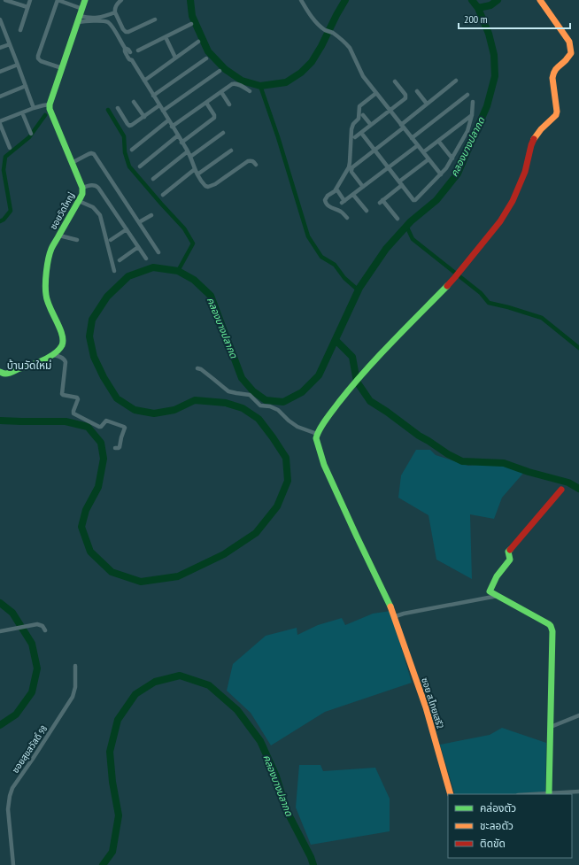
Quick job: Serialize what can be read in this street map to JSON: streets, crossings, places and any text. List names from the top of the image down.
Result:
{
  "streets": {
    "street": ["ซอยวัดใหญ่", "ซอย ส.ไทยเสรี2", "ซอยสุขสวัสดิ์ 98"]
  },
  "districts": ["บ้านวัดใหม่"],
  "water": ["คลองบางปลากด"],
  "legend": ["คล่องตัว", "ชะลอตัว", "ติดขัด"],
  "scale_bar": "200 m"
}
